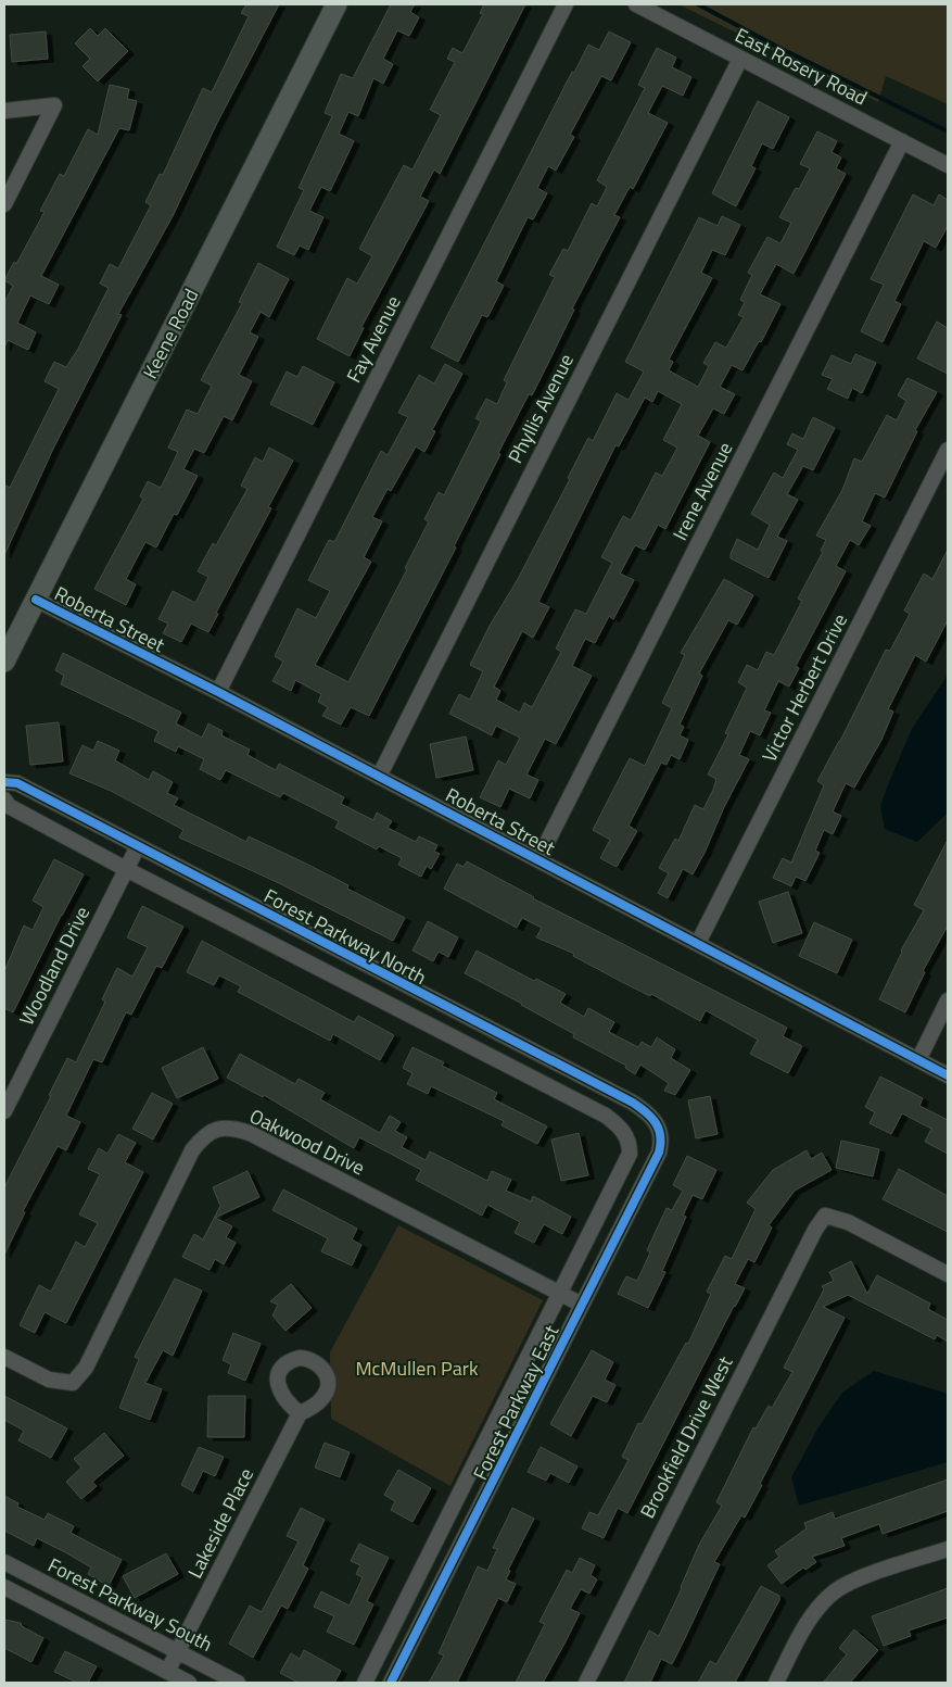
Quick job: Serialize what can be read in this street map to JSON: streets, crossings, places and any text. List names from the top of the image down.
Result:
{
  "streets": {
    "main road": ["Keene Road"],
    "street": [
      "East Rosery Road",
      "Fay Avenue",
      "Phyllis Avenue",
      "Irene Avenue",
      "Roberta Street",
      "Victor Herbert Drive",
      "Forest Parkway North",
      "Woodland Drive",
      "Oakwood Drive",
      "Forest Parkway East",
      "Brookfield Drive West",
      "Lakeside Place",
      "Forest Parkway South"
    ]
  },
  "crossings": [
    ["East Rosery Road", "Phyllis Avenue"],
    ["East Rosery Road", "Irene Avenue"],
    ["Keene Road", "Roberta Street"],
    ["Fay Avenue", "Roberta Street"],
    ["Phyllis Avenue", "Roberta Street"],
    ["Irene Avenue", "Roberta Street"],
    ["Roberta Street", "Victor Herbert Drive"],
    ["Forest Parkway North", "Woodland Drive"],
    ["Forest Parkway North", "Forest Parkway East"],
    ["Oakwood Drive", "Forest Parkway East"],
    ["Lakeside Place", "Forest Parkway South"]
  ],
  "parks": ["McMullen Park"]
}
